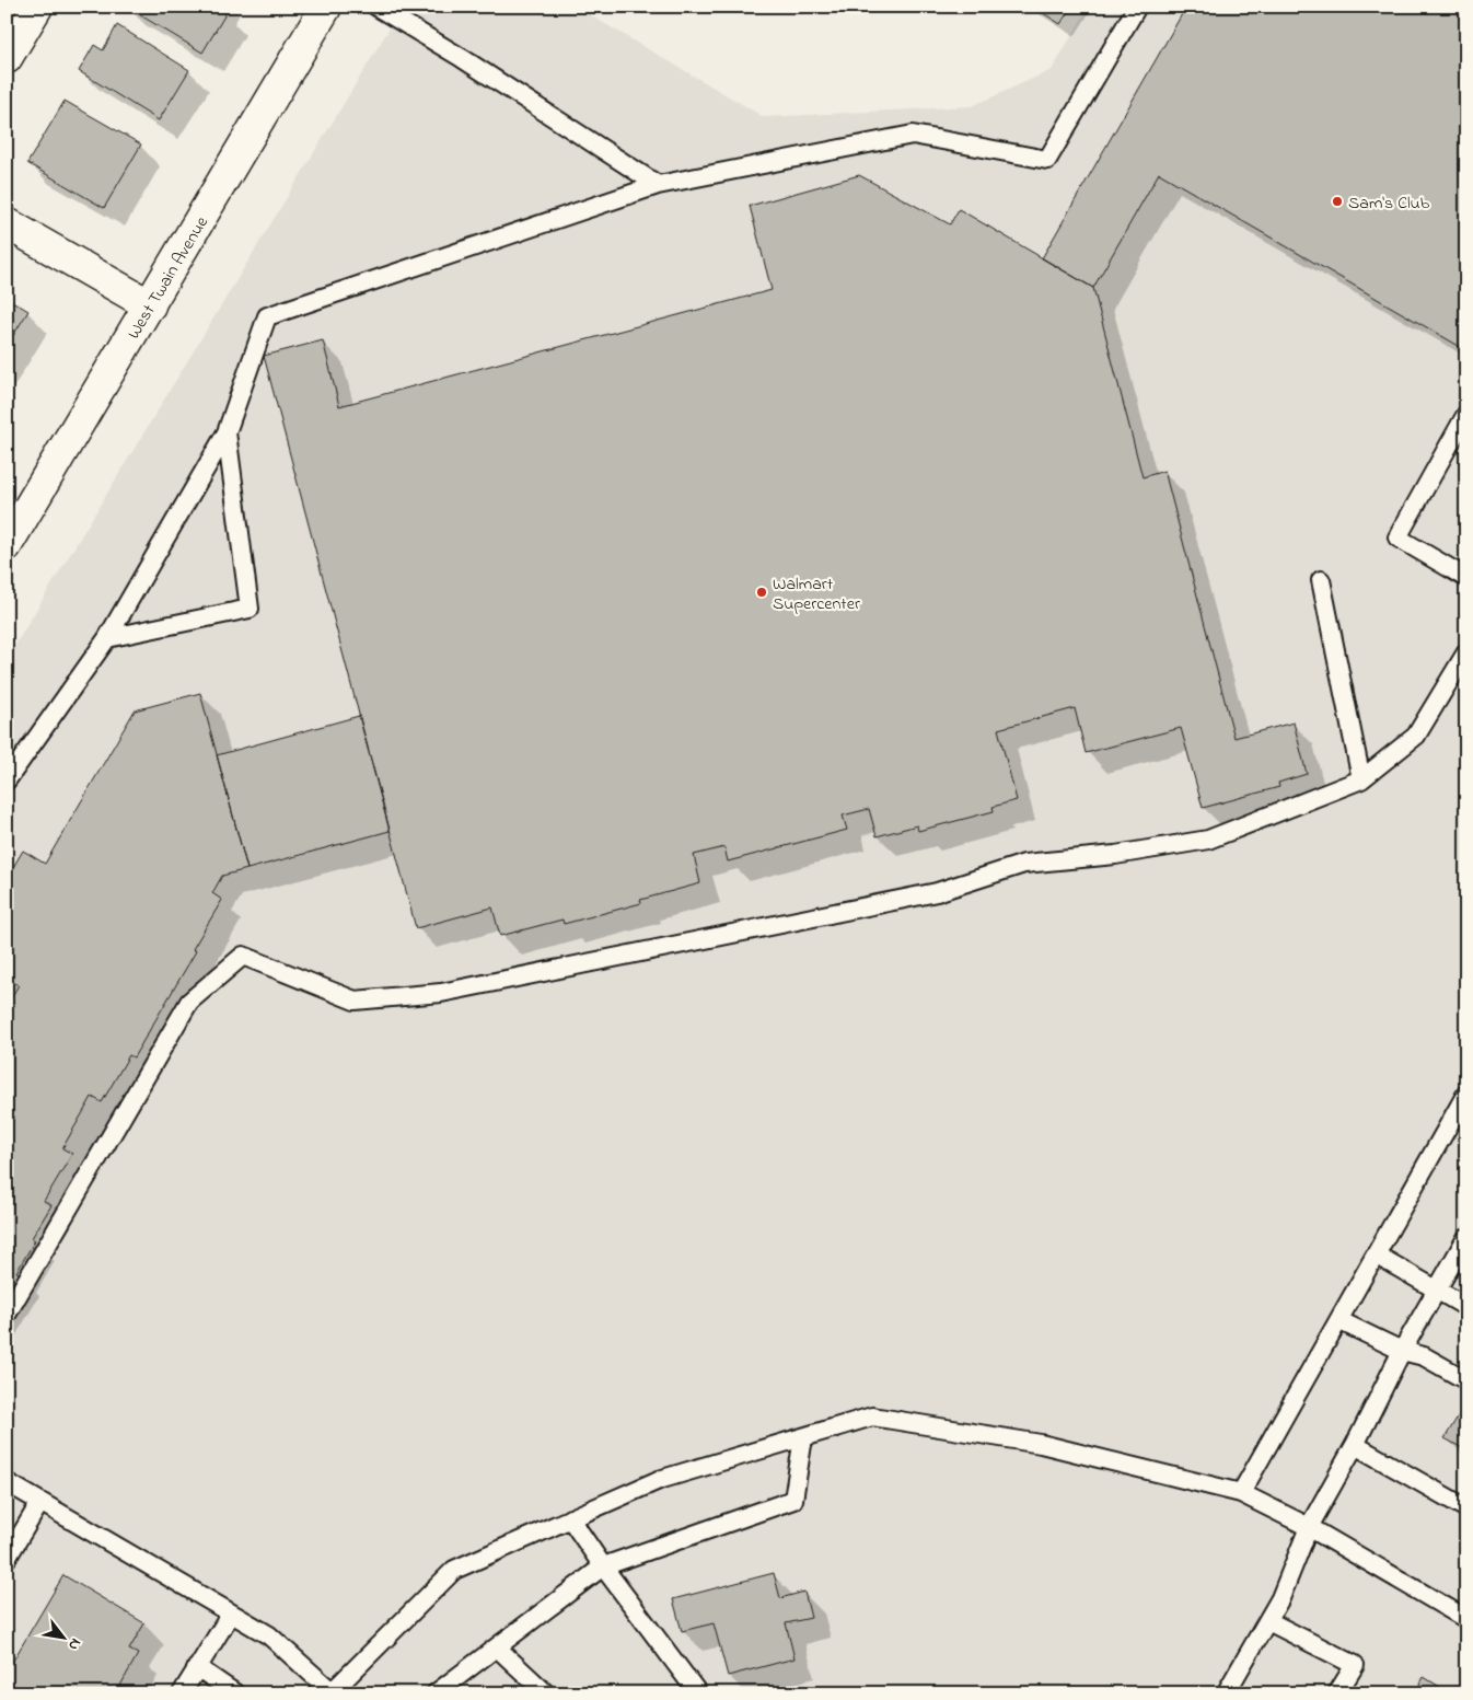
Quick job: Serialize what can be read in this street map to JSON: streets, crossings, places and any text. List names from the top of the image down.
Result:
{
  "streets": {
    "street": ["West Twain Avenue"]
  },
  "places": ["Sam's Club", "Walmart Supercenter"],
  "north": "bottom right"
}
